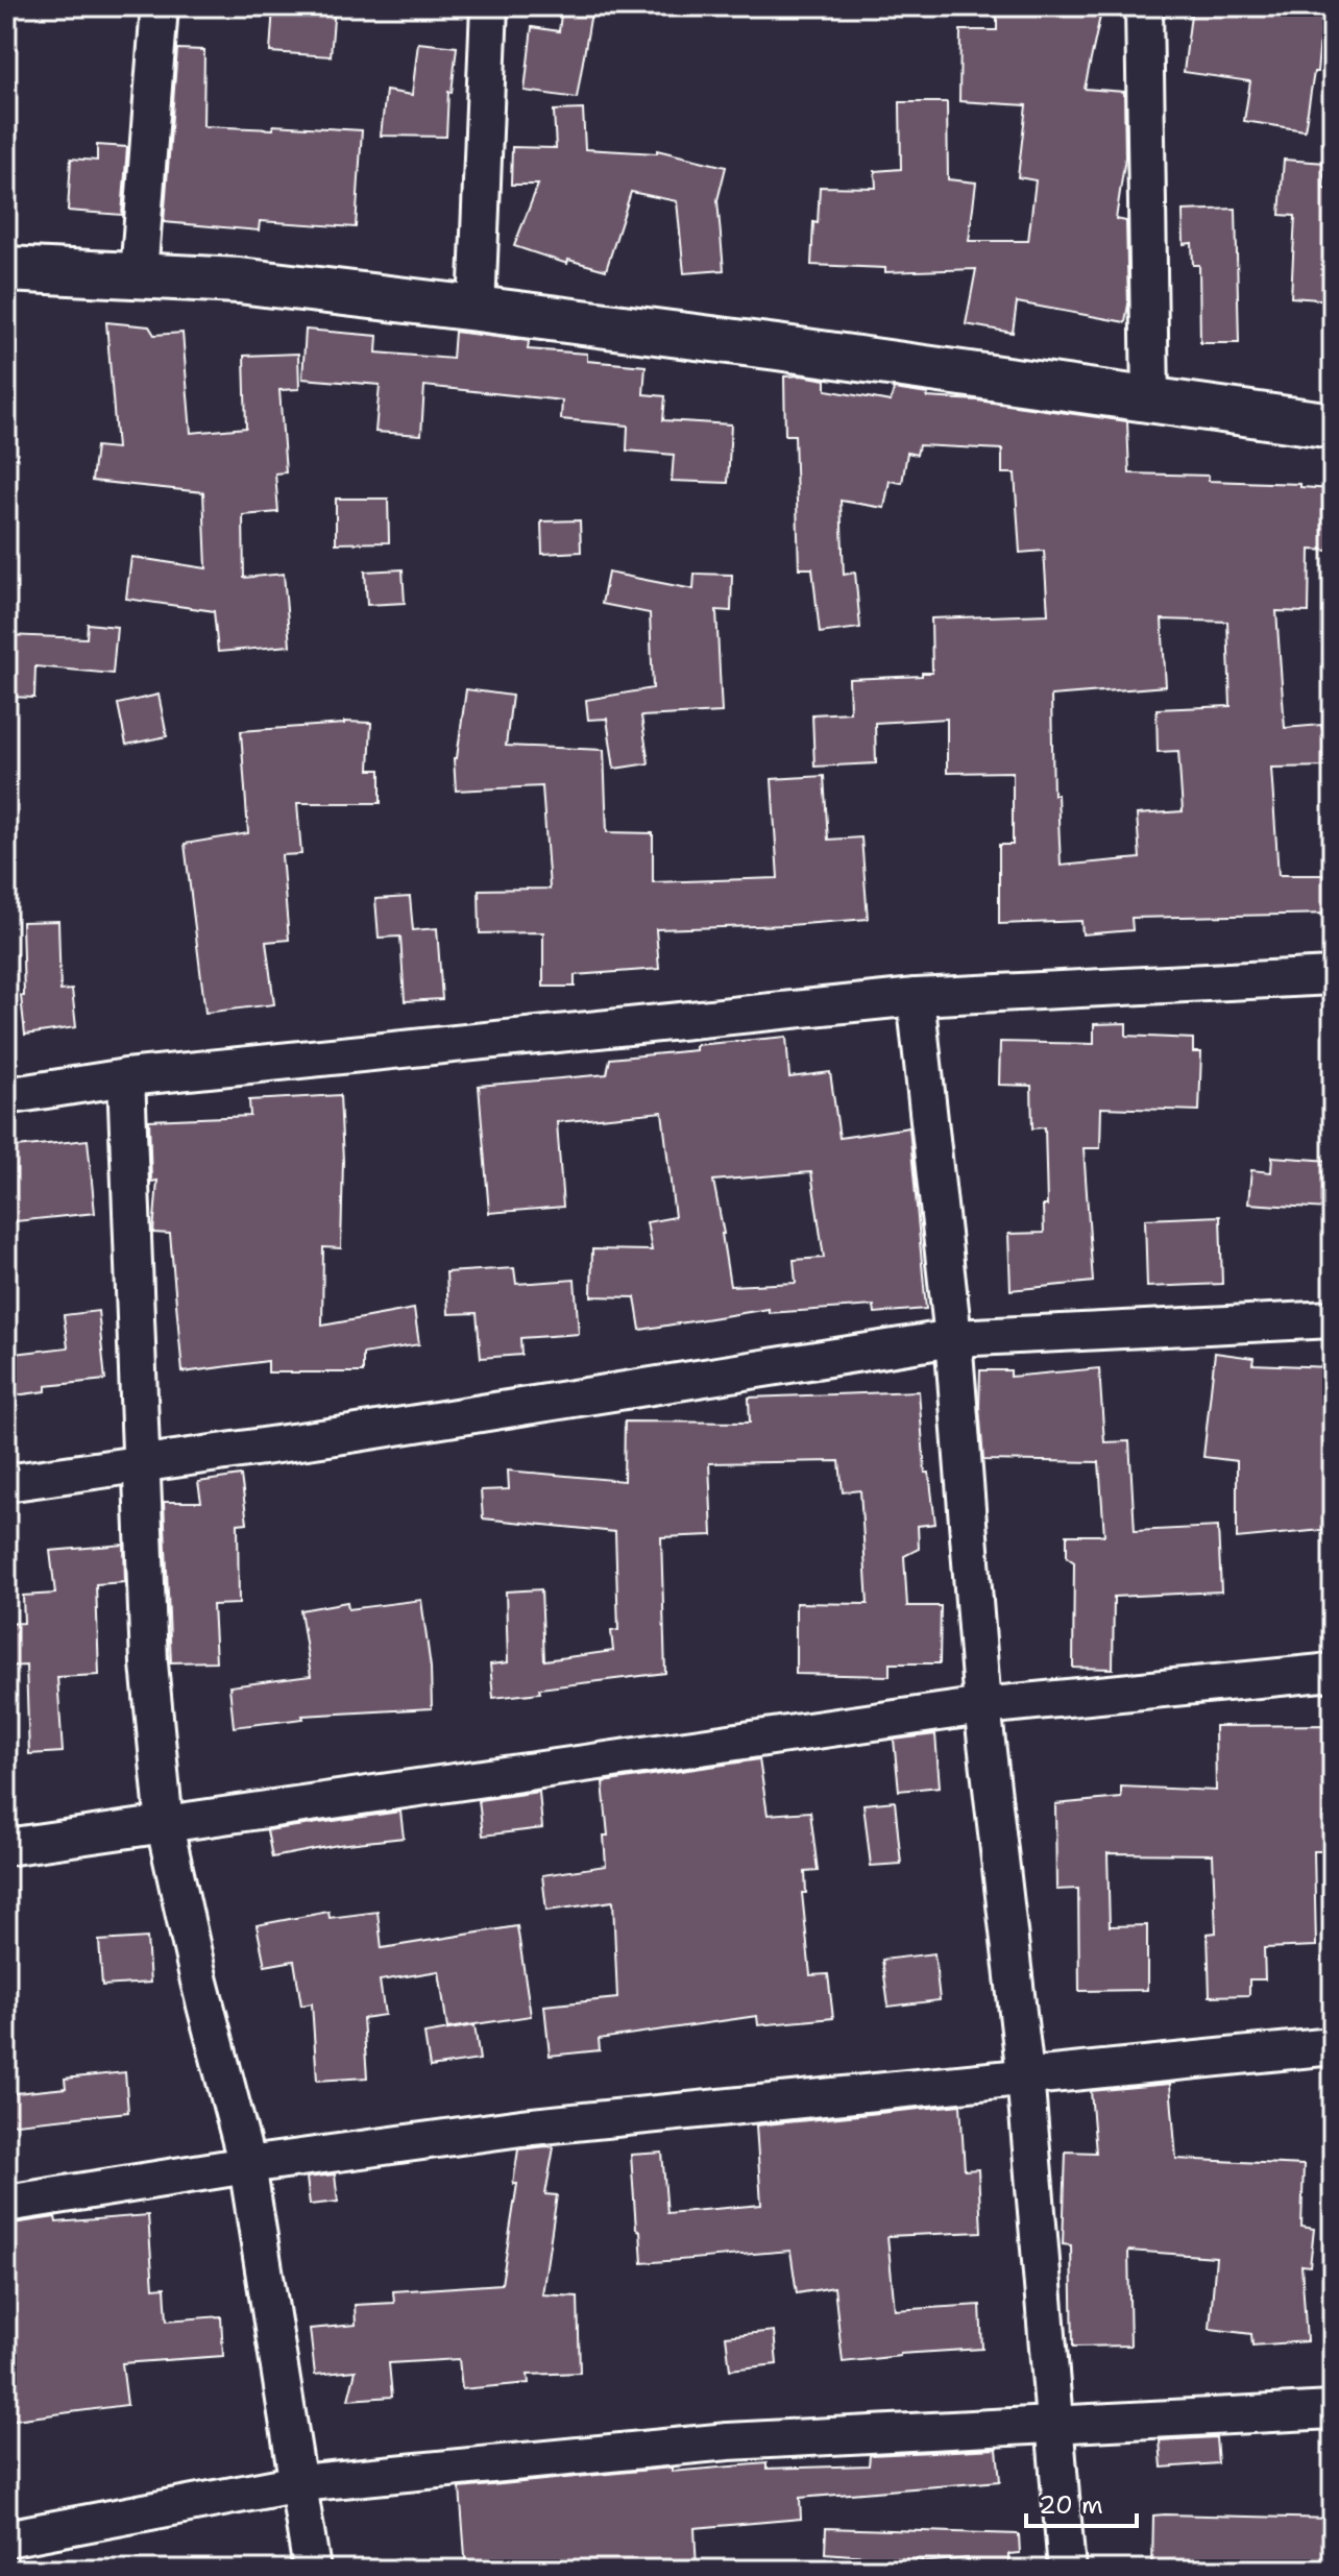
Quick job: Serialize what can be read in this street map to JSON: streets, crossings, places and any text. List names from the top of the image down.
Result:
{
  "scale_bar": "20 m"
}
